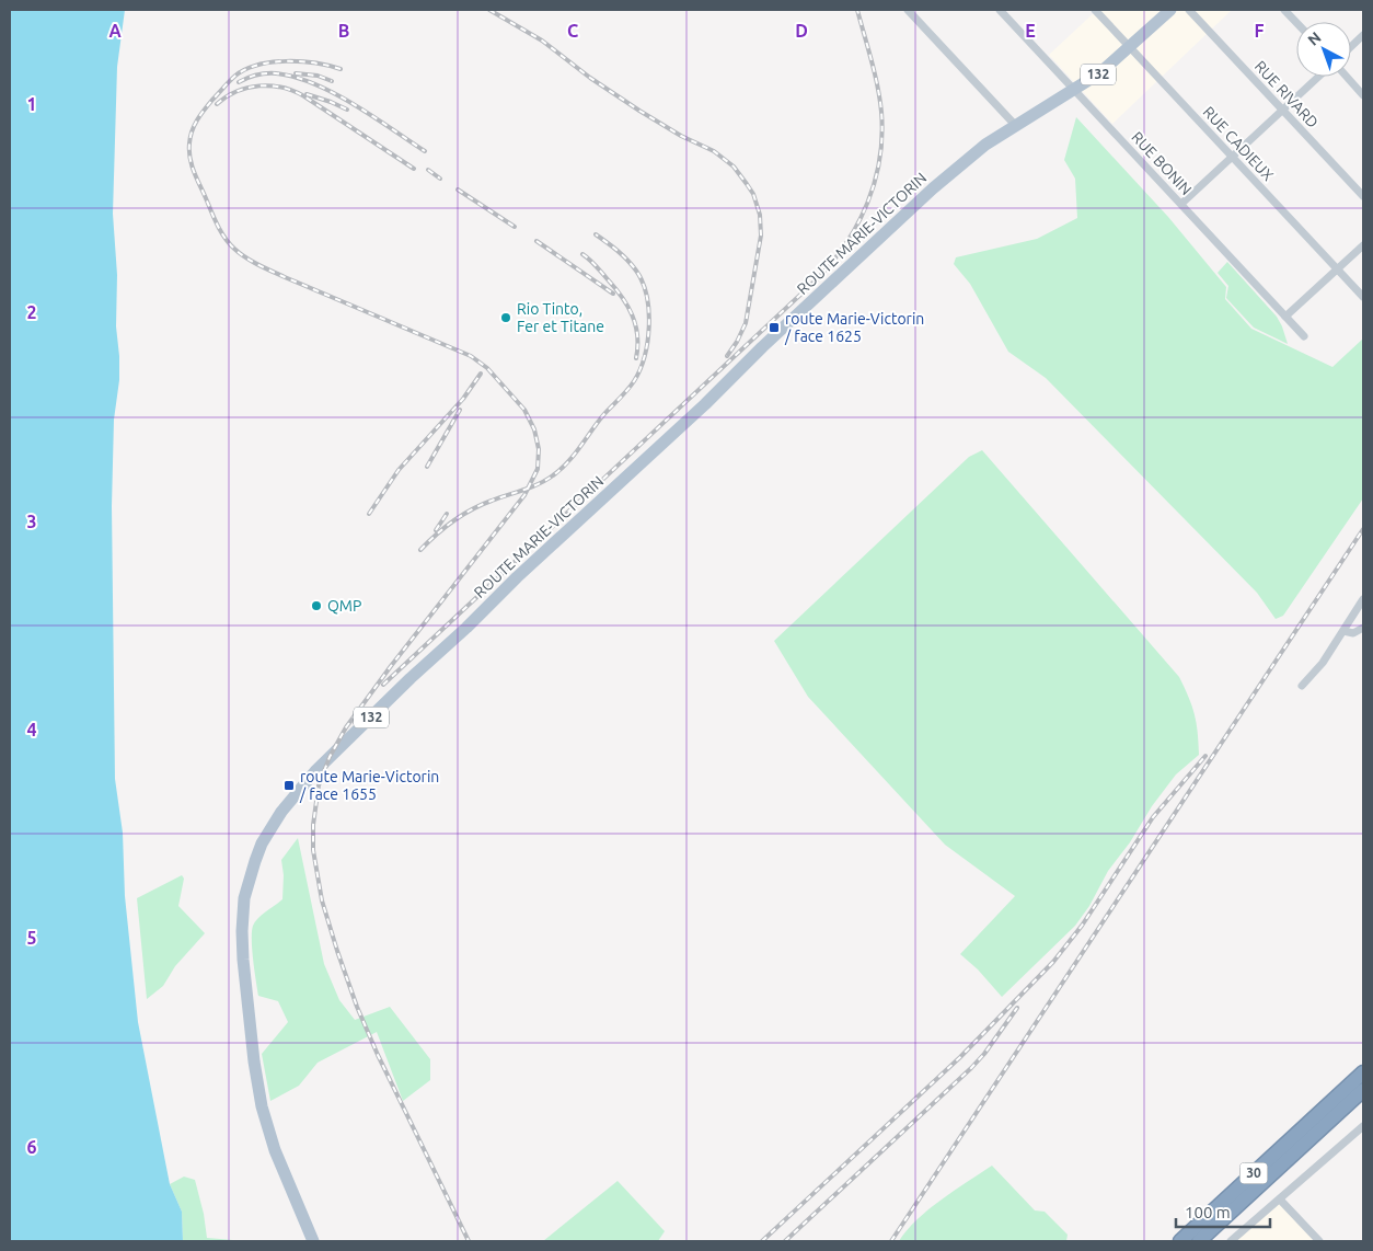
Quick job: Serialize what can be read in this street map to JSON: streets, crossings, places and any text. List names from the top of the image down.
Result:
{
  "streets": {
    "highway": ["30"],
    "main road": ["132", "ROUTE MARIE-VICTORIN"],
    "street": ["RUE RIVARD", "RUE CADIEUX", "RUE BONIN"]
  },
  "crossings": [
    ["RUE CADIEUX", "ROUTE MARIE-VICTORIN"],
    ["RUE BONIN", "ROUTE MARIE-VICTORIN"]
  ],
  "places": {
    "other": ["Rio Tinto, Fer et Titane", "QMP"],
    "transit": ["route Marie-Victorin / face 1625", "route Marie-Victorin / face 1655"]
  },
  "scale_bar": "100 m",
  "north": "top left",
  "grid": {
    "columns": [
      "A",
      "B",
      "C",
      "D",
      "E",
      "F"
    ],
    "rows": [
      "1",
      "2",
      "3",
      "4",
      "5",
      "6"
    ]
  }
}
